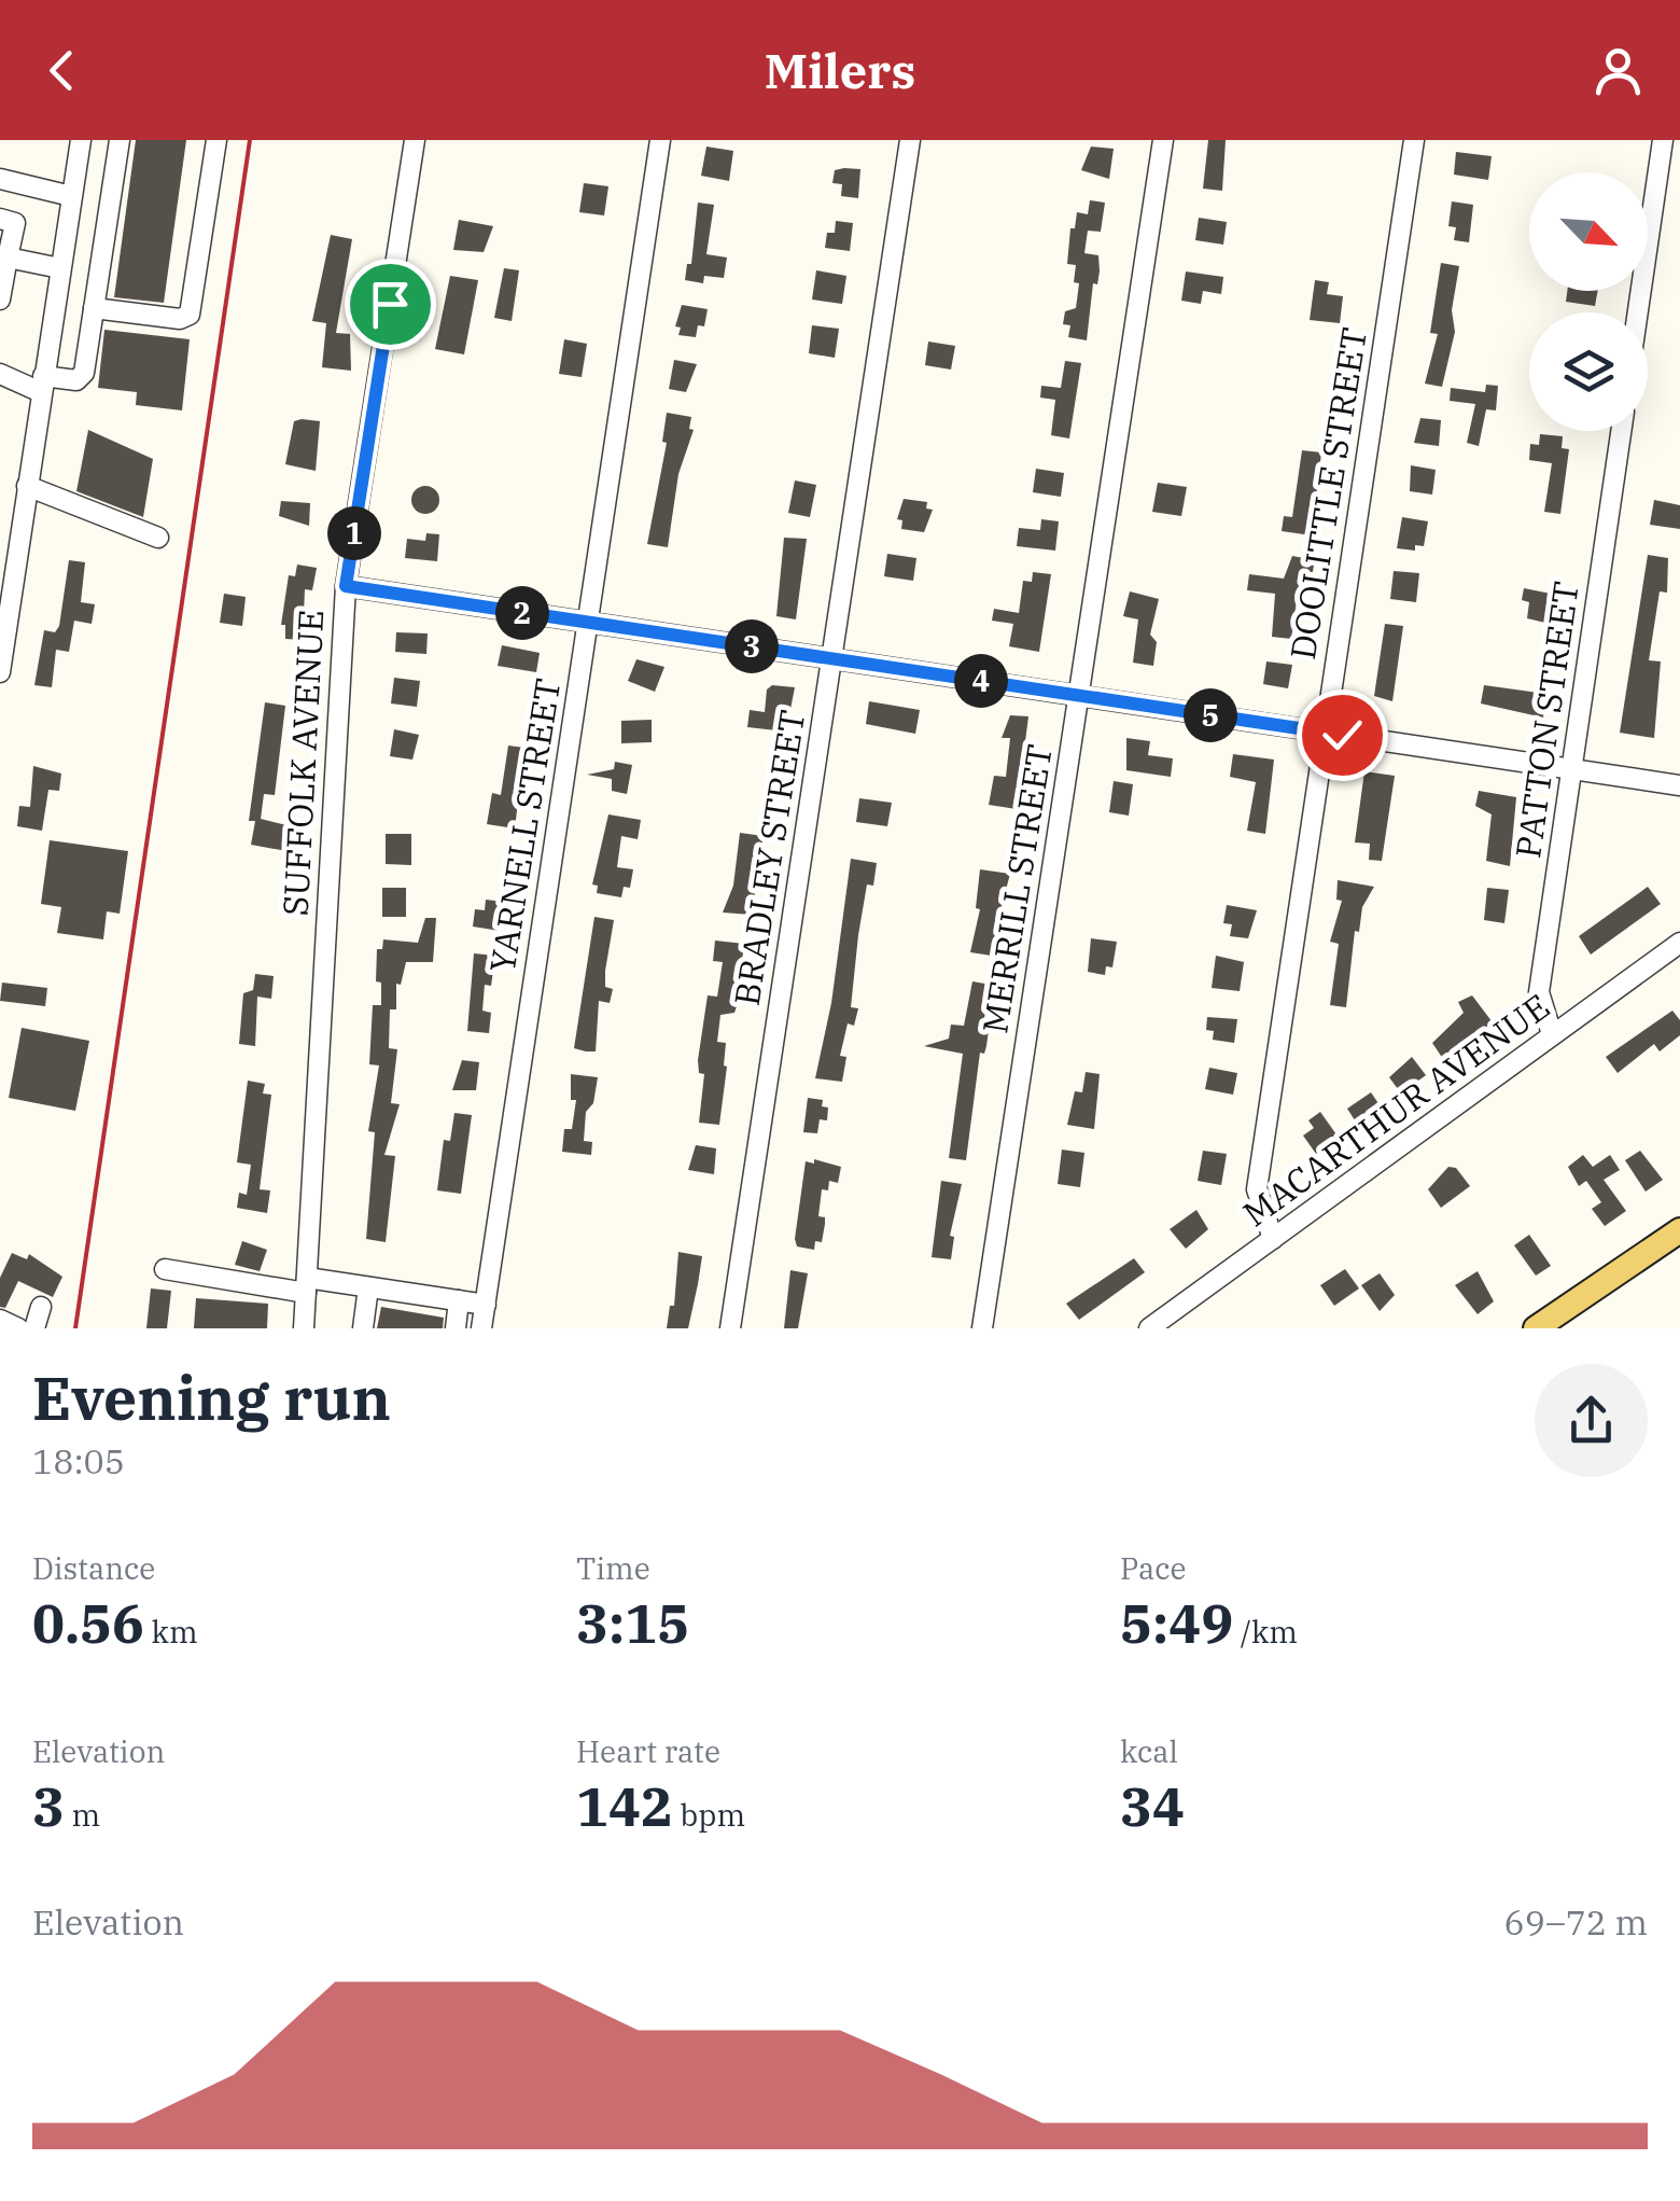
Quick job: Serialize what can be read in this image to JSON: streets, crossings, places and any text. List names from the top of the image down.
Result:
{
  "streets": {
    "street": [
      "DOOLITTLE STREET",
      "PATTON STREET",
      "SUFFOLK AVENUE",
      "YARNELL STREET",
      "BRADLEY STREET",
      "MERRILL STREET",
      "MACARTHUR AVENUE"
    ]
  },
  "crossings": [
    ["DOOLITTLE STREET", "MACARTHUR AVENUE"],
    ["PATTON STREET", "MACARTHUR AVENUE"]
  ],
  "north": "bottom right",
  "page": {
    "header": "Milers",
    "pins": [
      "1",
      "2",
      "3",
      "4",
      "5"
    ],
    "heading": ["Evening run", "18:05"],
    "stats": [
      ["Distance", "0.56 km"],
      ["Time", "3:15"],
      ["Pace", "5:49 /km"],
      ["Elevation", "3 m"],
      ["Heart rate", "142 bpm"],
      ["kcal", "34"]
    ],
    "chart": ["Elevation", "69–72 m"]
  }
}
